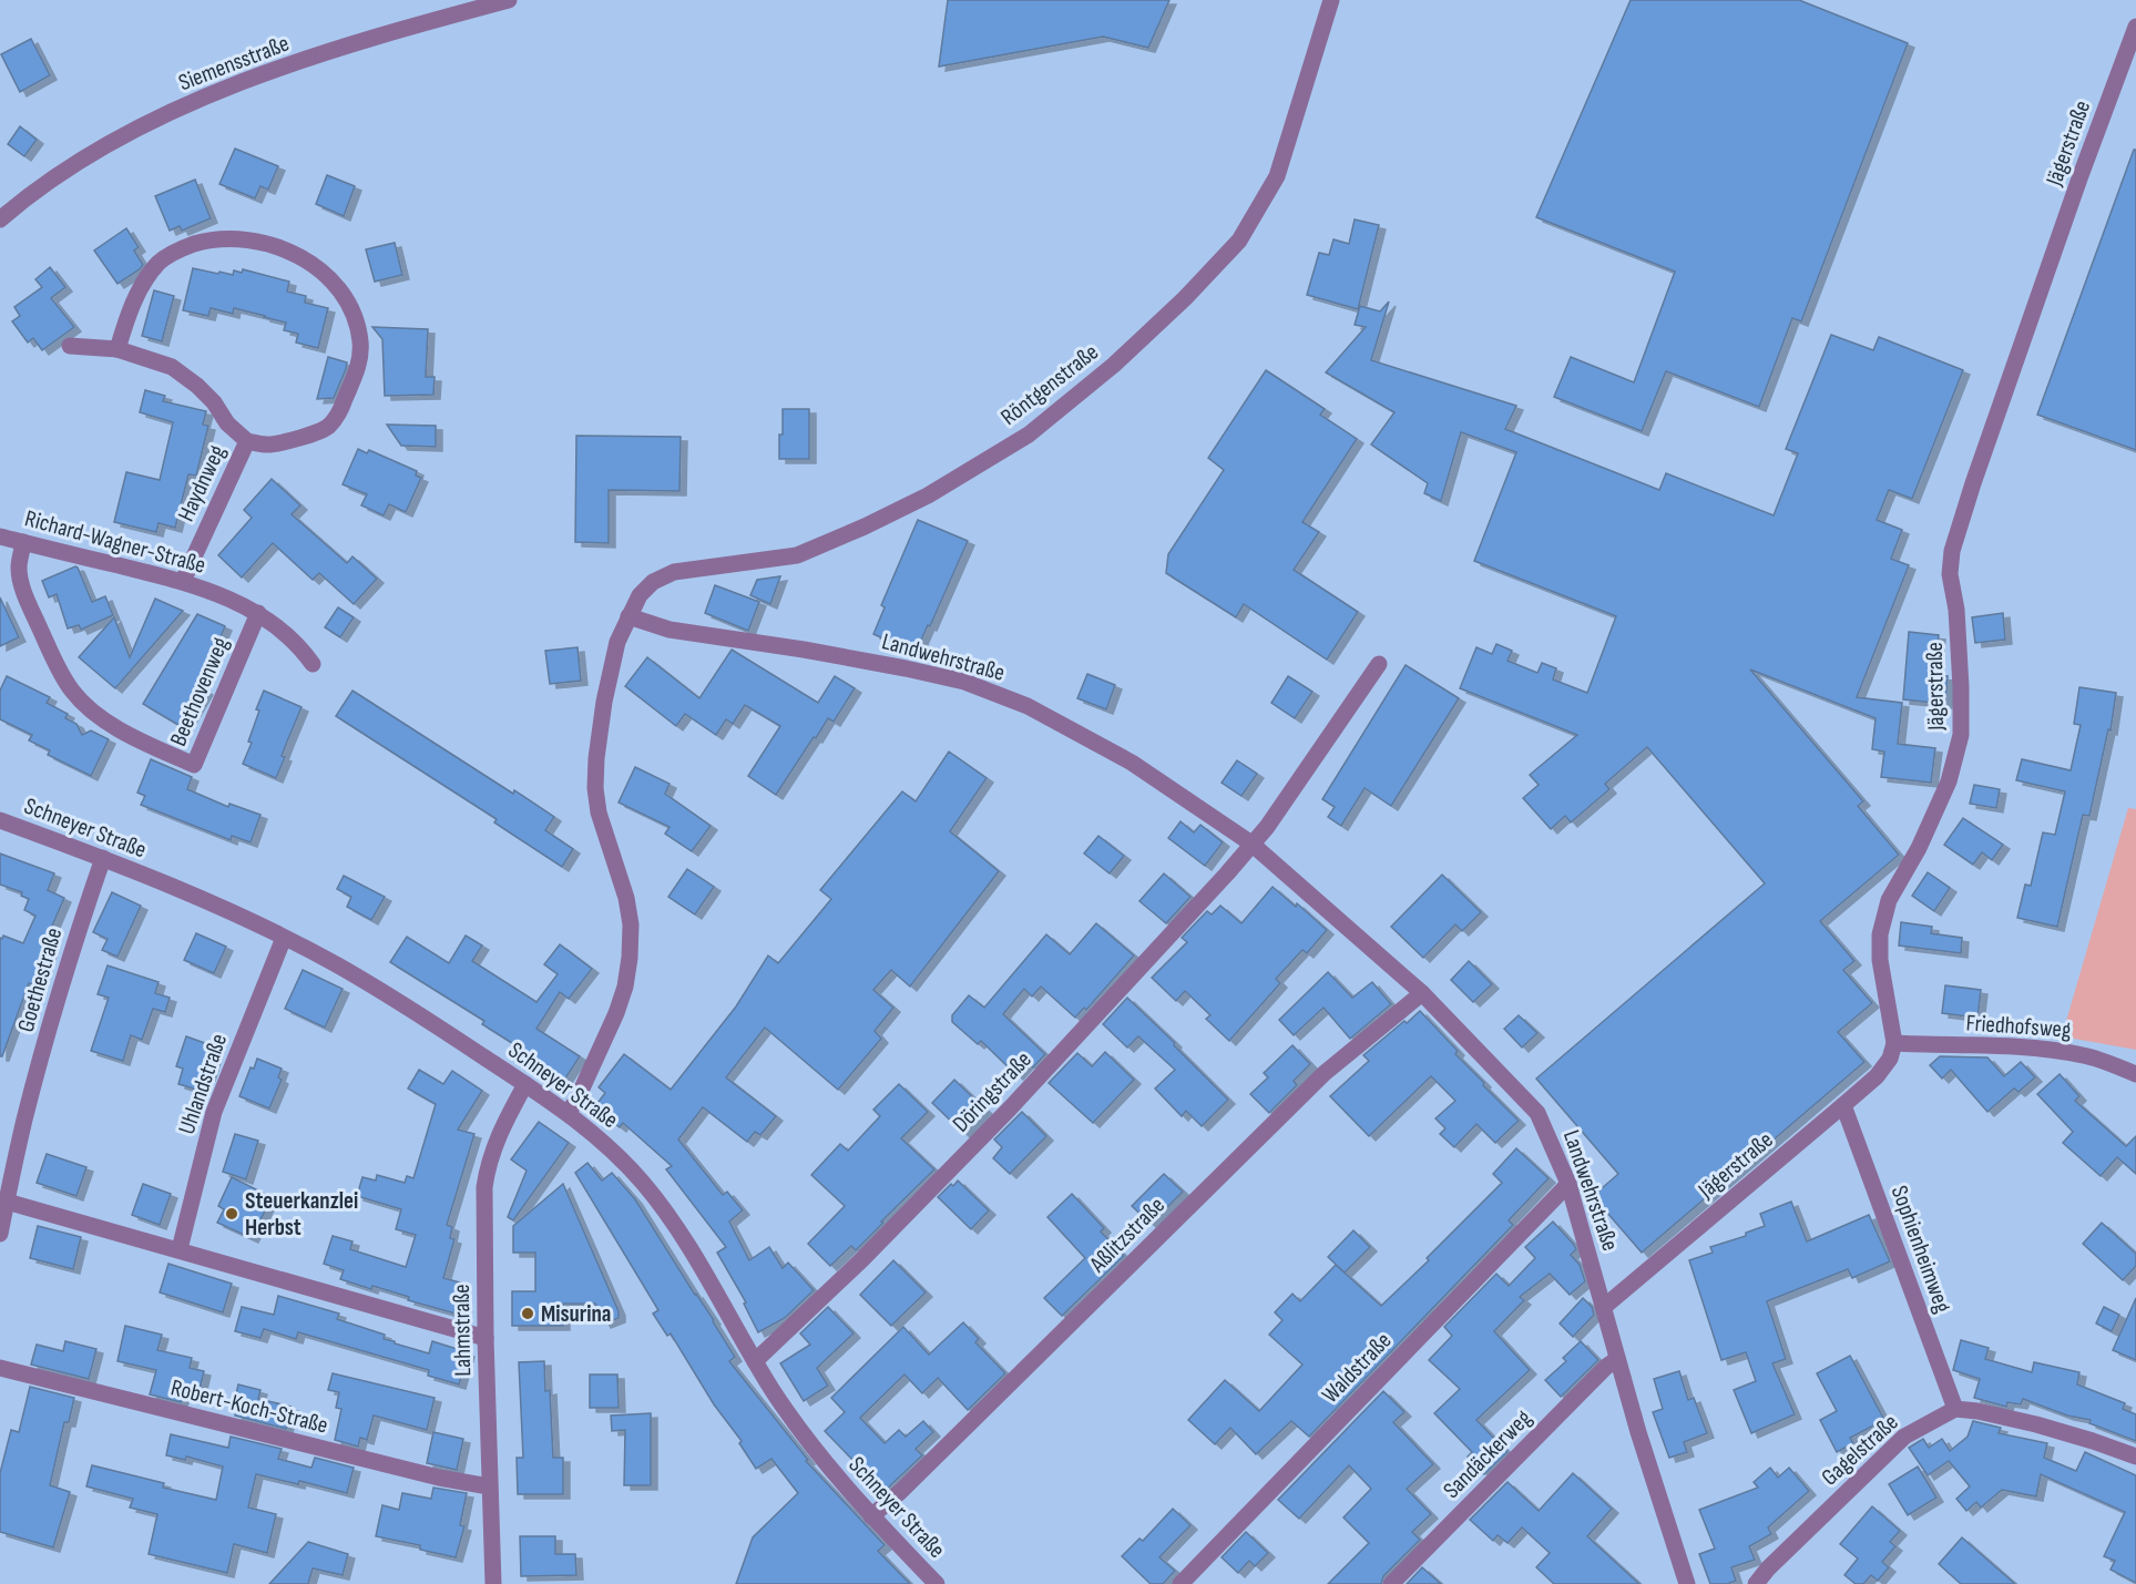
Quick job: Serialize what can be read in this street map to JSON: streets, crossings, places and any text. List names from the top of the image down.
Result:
{
  "streets": {
    "street": [
      "Siemensstraße",
      "Jägerstraße",
      "Röntgenstraße",
      "Haydnweg",
      "Richard-Wagner-Straße",
      "Landwehrstraße",
      "Beethovenweg",
      "Schneyer Straße",
      "Goethestraße",
      "Friedhofsweg",
      "Uhlandstraße",
      "Döringstraße",
      "Aßlitzstraße",
      "Sophienheimweg",
      "Lahmstraße",
      "Waldstraße",
      "Robert-Koch-Straße",
      "Gagelstraße",
      "Sandäckerweg"
    ]
  },
  "crossings": [
    ["Jägerstraße", "Landwehrstraße"],
    ["Jägerstraße", "Friedhofsweg"],
    ["Jägerstraße", "Sophienheimweg"],
    ["Röntgenstraße", "Landwehrstraße"],
    ["Röntgenstraße", "Schneyer Straße"],
    ["Haydnweg", "Richard-Wagner-Straße"],
    ["Richard-Wagner-Straße", "Beethovenweg"],
    ["Landwehrstraße", "Döringstraße"],
    ["Landwehrstraße", "Aßlitzstraße"],
    ["Landwehrstraße", "Waldstraße"],
    ["Landwehrstraße", "Sandäckerweg"],
    ["Schneyer Straße", "Goethestraße"],
    ["Schneyer Straße", "Uhlandstraße"],
    ["Schneyer Straße", "Döringstraße"],
    ["Schneyer Straße", "Aßlitzstraße"],
    ["Schneyer Straße", "Lahmstraße"],
    ["Sophienheimweg", "Gagelstraße"],
    ["Lahmstraße", "Robert-Koch-Straße"]
  ],
  "places": ["Steuerkanzlei Herbst", "Misurina"]
}
